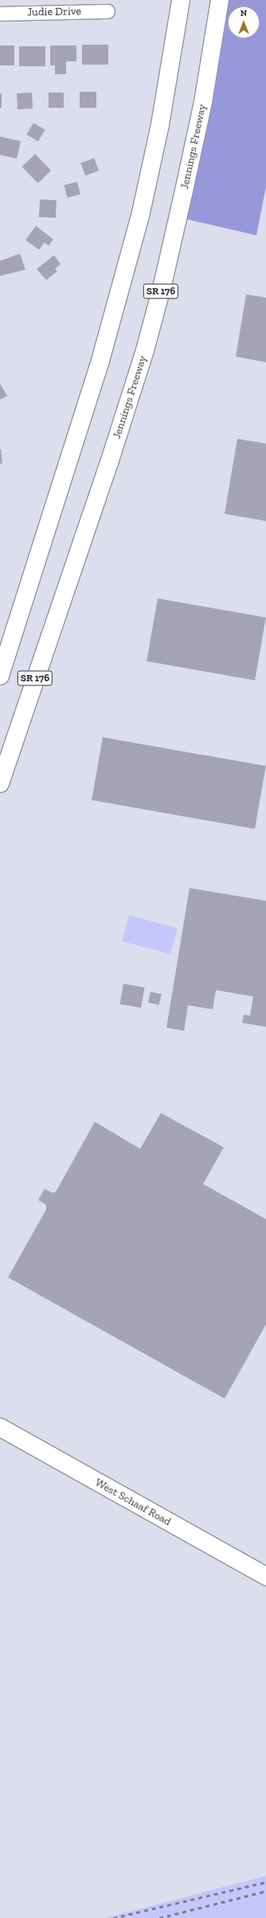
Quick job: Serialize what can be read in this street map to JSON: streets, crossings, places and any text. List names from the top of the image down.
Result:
{
  "streets": {
    "main road": ["Jennings Freeway", "SR 176", "West Schaaf Road"],
    "street": ["Judie Drive"]
  },
  "north": "top"
}
